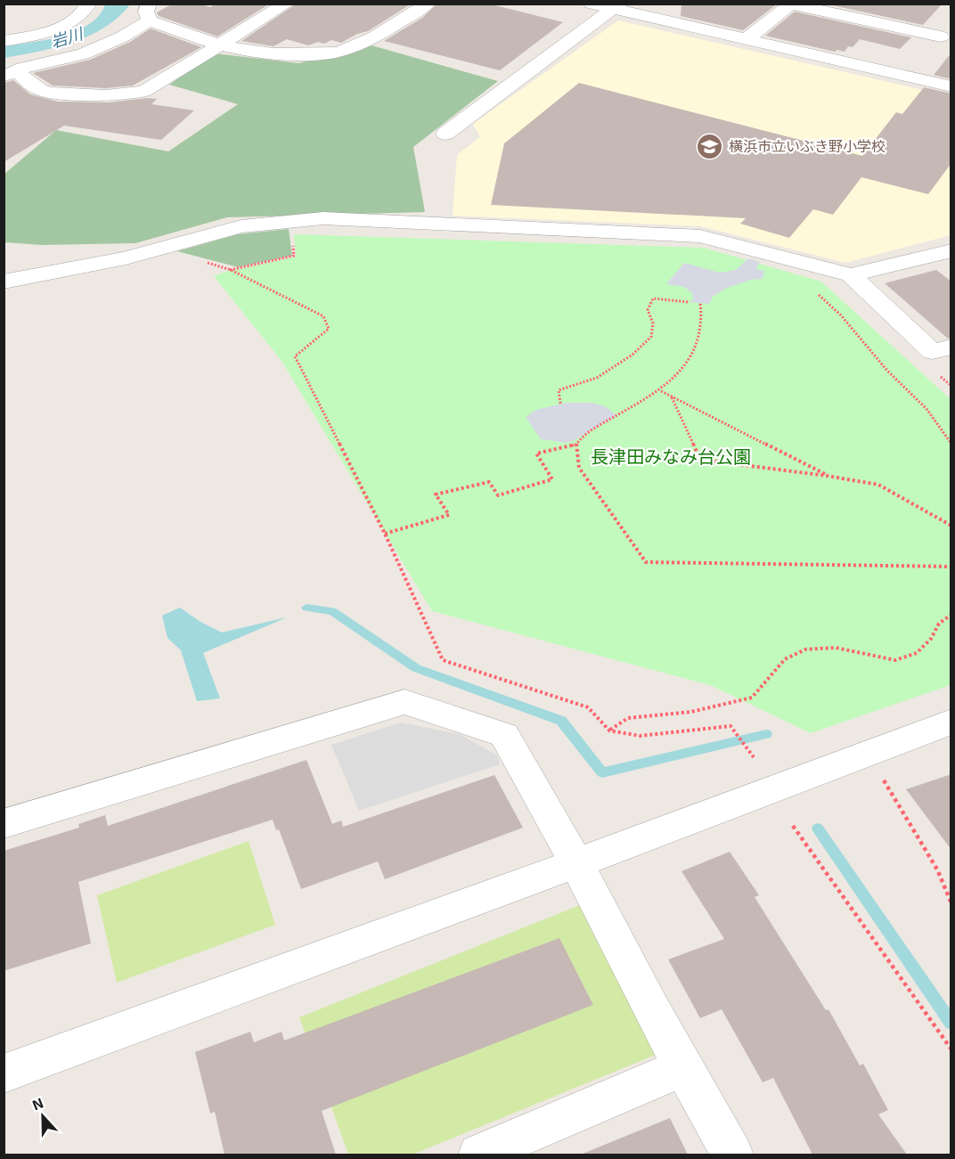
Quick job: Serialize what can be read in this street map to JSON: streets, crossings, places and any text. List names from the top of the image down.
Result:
{
  "water": ["岩川"],
  "parks": ["長津田みなみ台公園"],
  "places": {
    "school or university": ["横浜市立いぶき野小学校"]
  },
  "north": "top"
}
